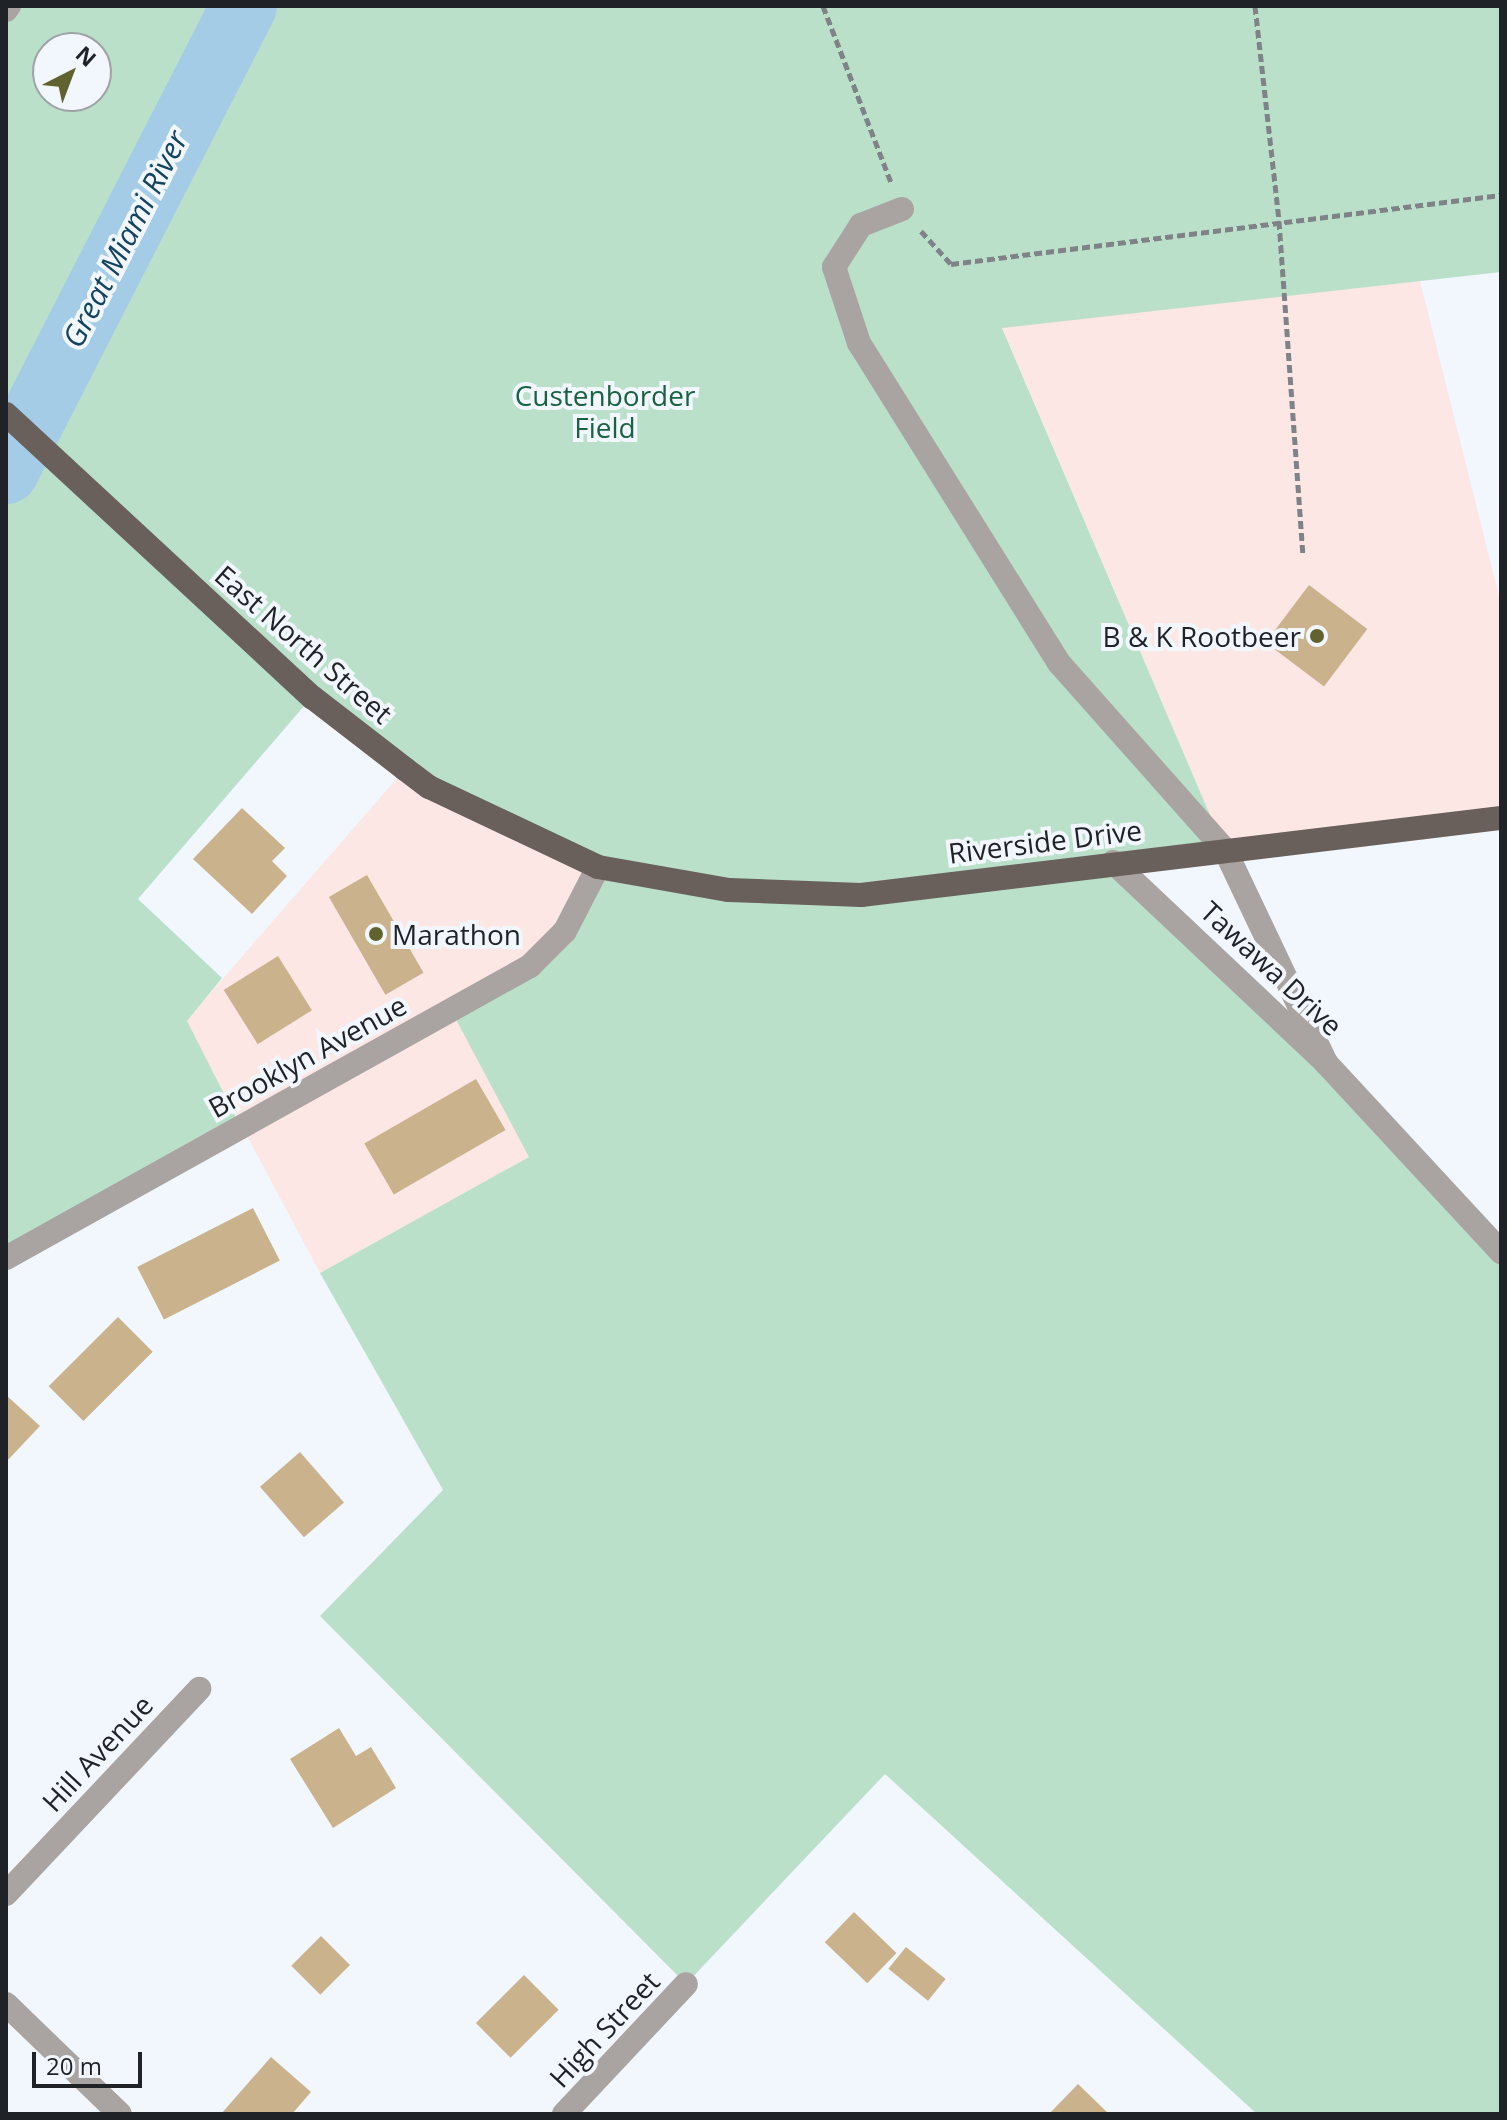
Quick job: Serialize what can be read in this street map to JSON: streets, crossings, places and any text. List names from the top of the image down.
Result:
{
  "streets": {
    "main road": ["East North Street", "Riverside Drive"],
    "street": [
      "Tawawa Drive",
      "Brooklyn Avenue",
      "Hill Avenue",
      "High Street"
    ]
  },
  "crossings": [
    ["East North Street", "Riverside Drive"],
    ["East North Street", "Brooklyn Avenue"],
    ["Riverside Drive", "Tawawa Drive"],
    ["Riverside Drive", "Brooklyn Avenue"]
  ],
  "water": ["Great Miami River"],
  "parks": ["Custenborder Field"],
  "places": ["B & K Rootbeer", "Marathon"],
  "scale_bar": "20 m",
  "north": "top right"
}
